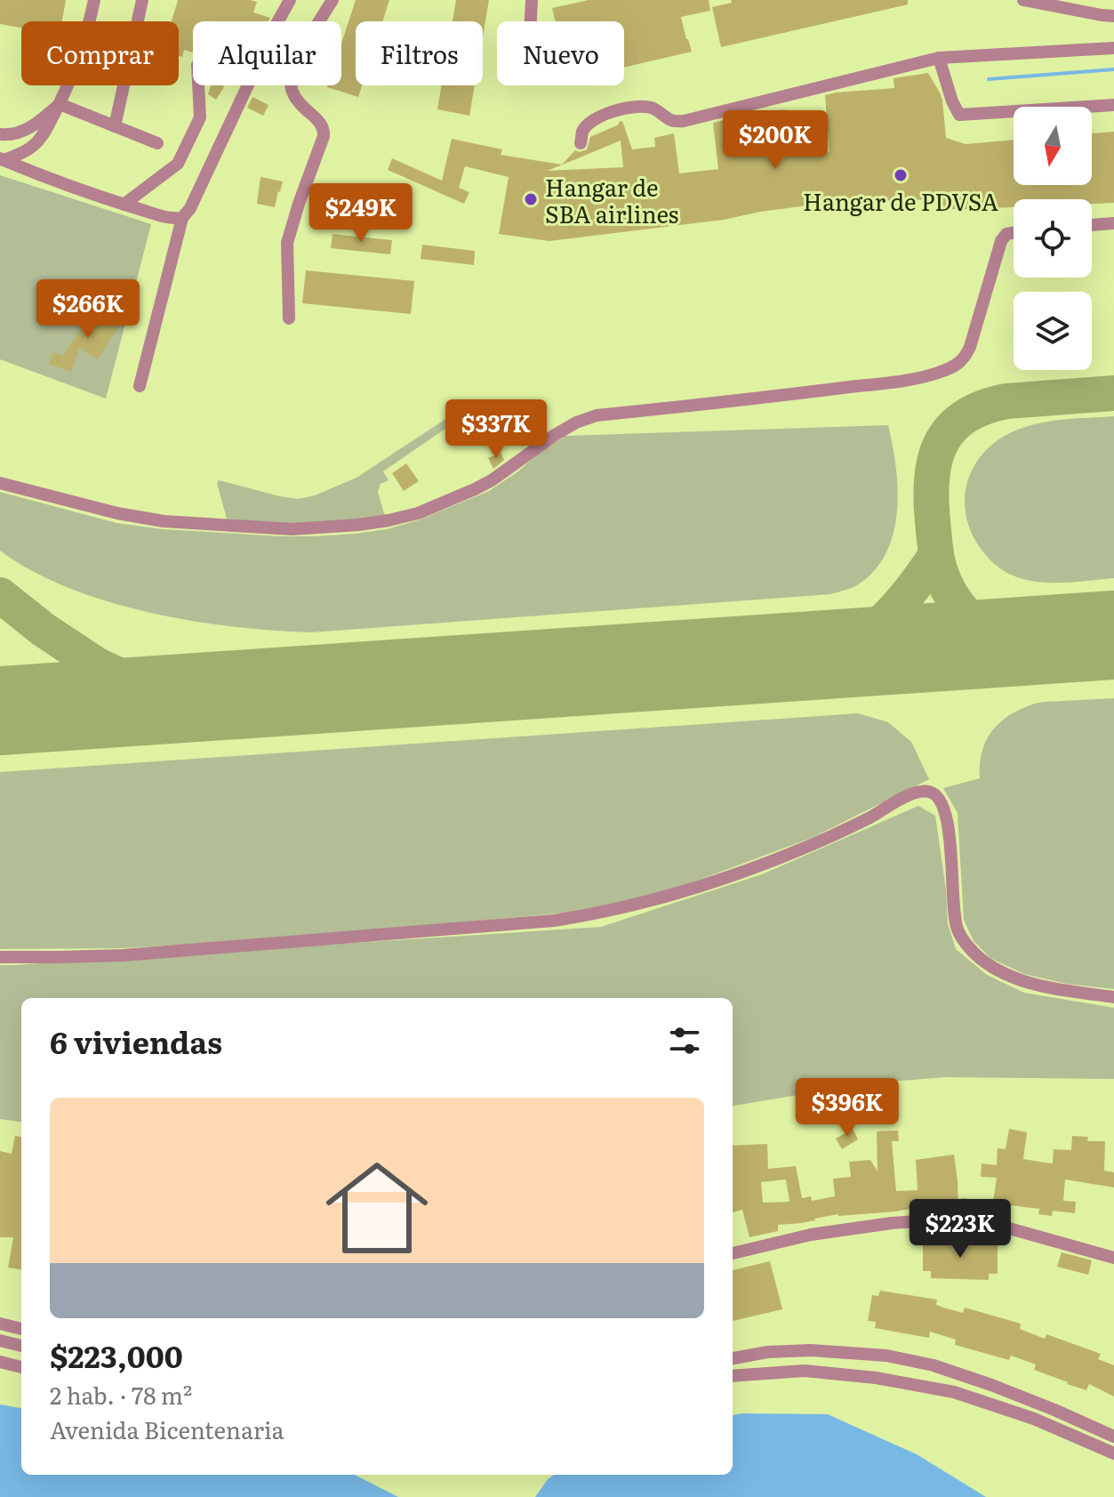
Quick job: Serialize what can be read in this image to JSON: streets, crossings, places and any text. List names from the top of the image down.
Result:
{
  "places": ["Hangar de PDVSA", "Hangar de SBA airlines"],
  "north": "bottom",
  "page": {
    "chip": [
      "Comprar",
      "Alquilar",
      "Filtros",
      "Nuevo"
    ],
    "price": [
      "$200K",
      "$249K",
      "$266K",
      "$337K",
      "$396K",
      "$223K"
    ],
    "heading": "6 viviendas",
    "list": [
      {
        "name": "$223,000",
        "note": "2 hab. · 78 m² · Avenida Bicentenaria"
      }
    ]
  }
}
